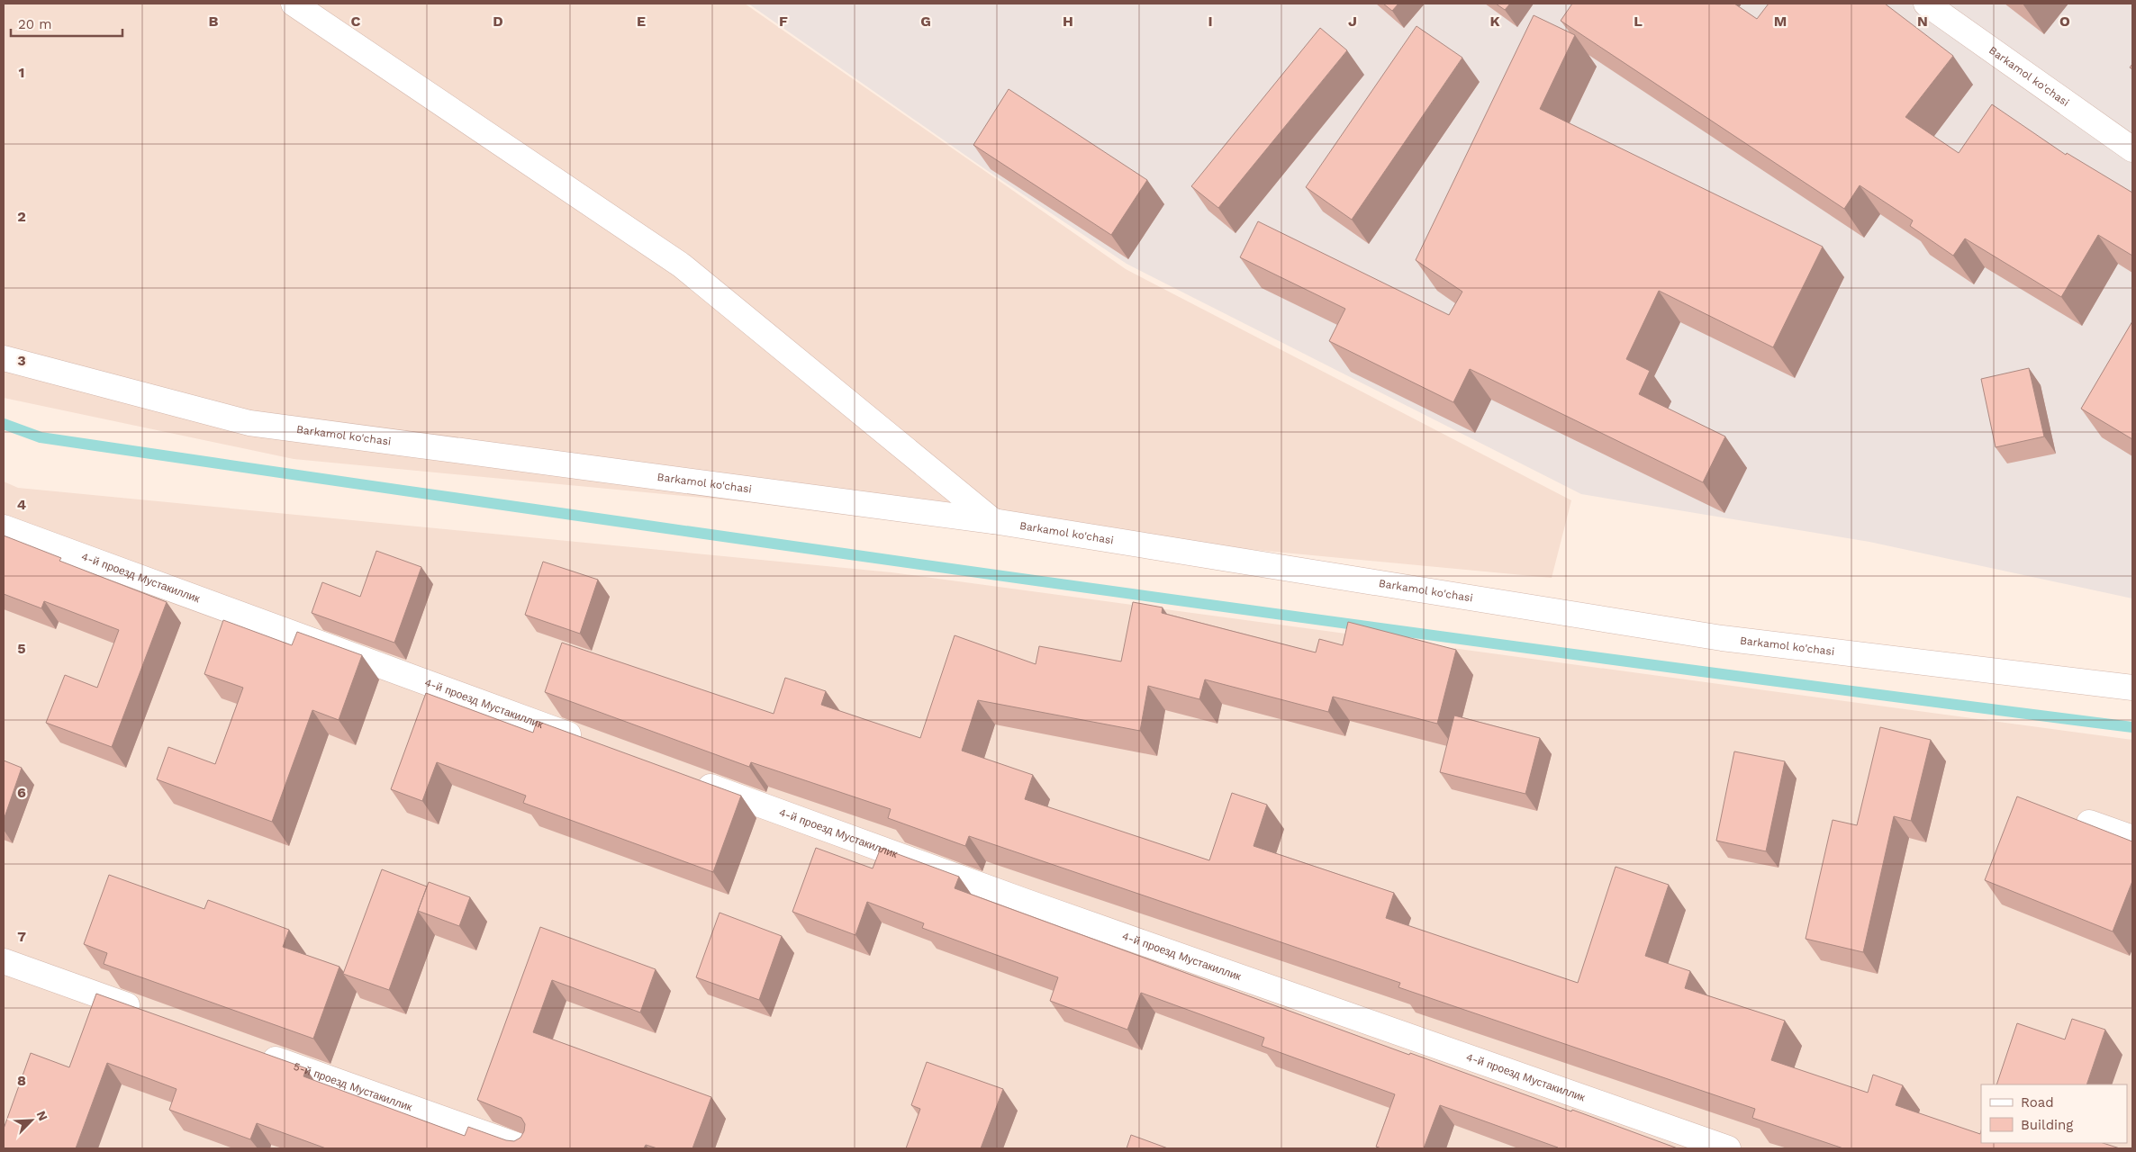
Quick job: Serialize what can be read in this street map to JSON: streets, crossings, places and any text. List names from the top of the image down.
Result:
{
  "streets": {
    "street": ["Barkamol ko'chasi", "4-й проезд Мустакиллик", "5-й проезд Мустакиллик"]
  },
  "legend": ["Road", "Building"],
  "scale_bar": "20 m",
  "north": "top right",
  "grid": {
    "columns": [
      "B",
      "C",
      "D",
      "E",
      "F",
      "G",
      "H",
      "I",
      "J",
      "K",
      "L",
      "M",
      "N",
      "O"
    ],
    "rows": [
      "1",
      "2",
      "3",
      "4",
      "5",
      "6",
      "7",
      "8"
    ]
  }
}
